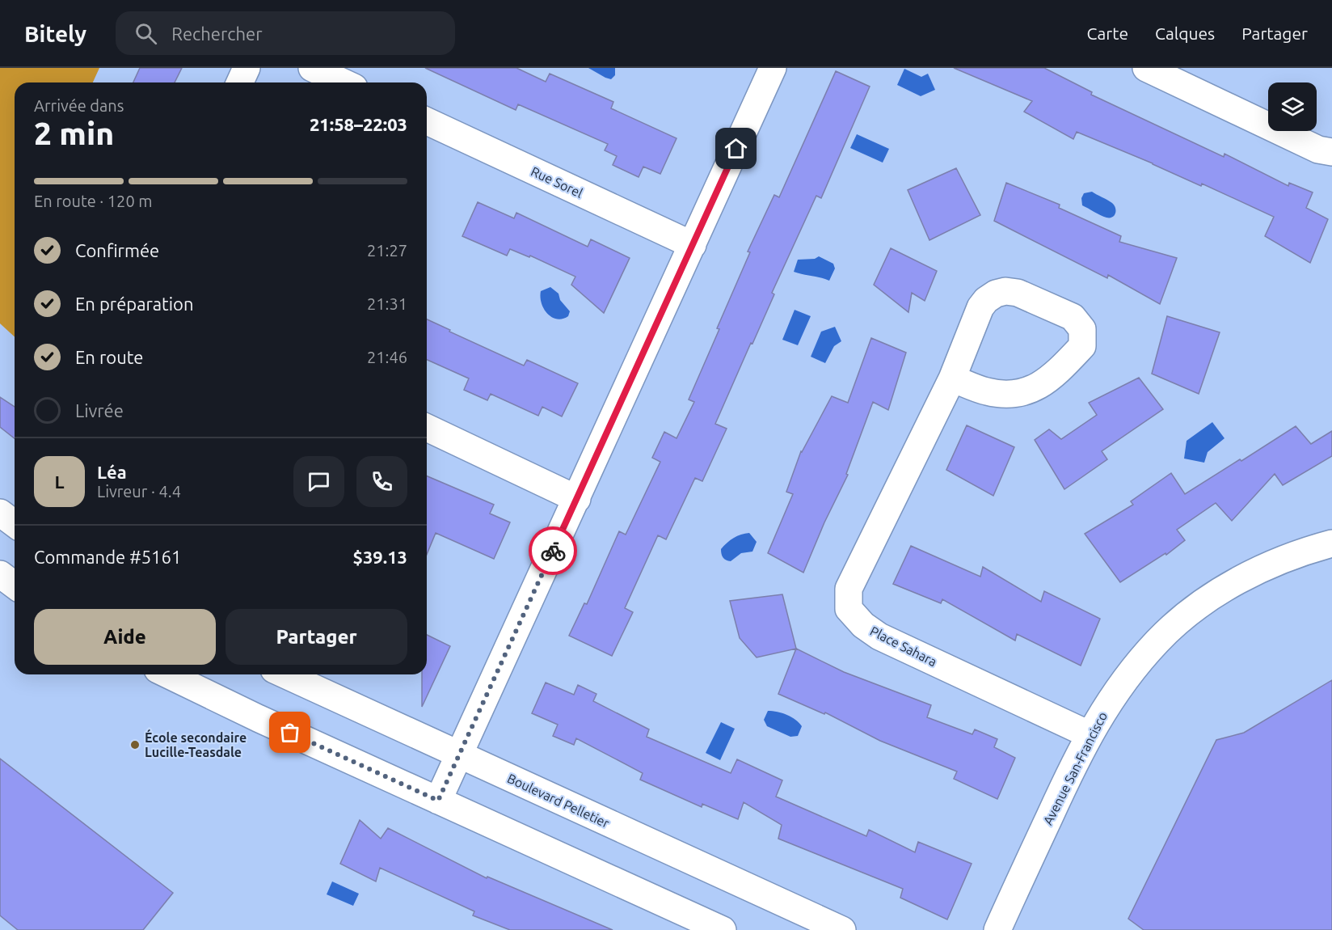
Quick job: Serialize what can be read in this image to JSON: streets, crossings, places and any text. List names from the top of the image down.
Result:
{
  "streets": {
    "street": [
      "Rue Sorel",
      "Place Sahara",
      "Avenue San-Francisco",
      "Boulevard Pelletier"
    ]
  },
  "crossings": [
    ["Place Sahara", "Avenue San-Francisco"]
  ],
  "places": ["École secondaire Lucille-Teasdale"],
  "page": {
    "header": "Bitely",
    "search": "Rechercher",
    "nav": ["Carte", "Calques", "Partager"],
    "heading": ["2 min", "Arrivée dans", "21:58–22:03"],
    "panel": [
      "Léa",
      "Livreur · 4.4",
      "Commande #5161",
      "$39.13"
    ],
    "bar": "En route · 120 m",
    "list": [
      ["Confirmée", "21:27"],
      ["En préparation", "21:31"],
      ["En route", "21:46"],
      "Livrée"
    ],
    "round": "L",
    "buttons": ["Aide", "Partager"]
  }
}
